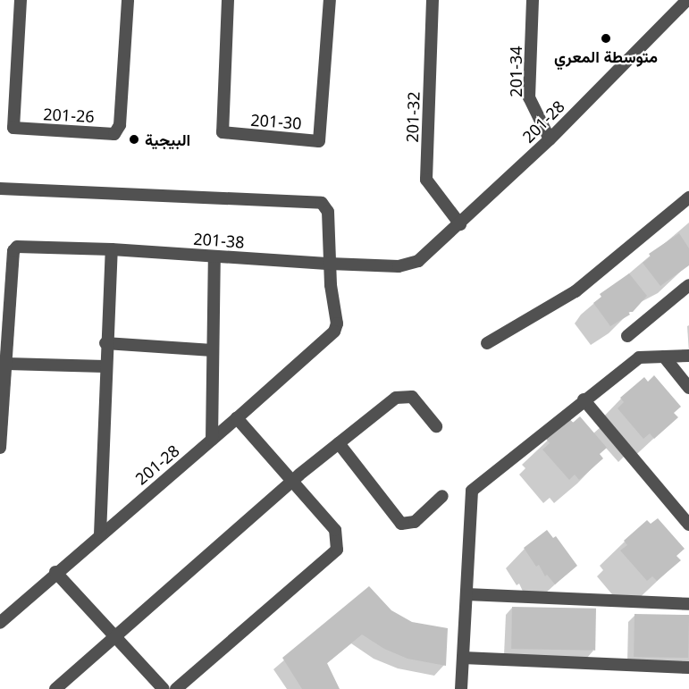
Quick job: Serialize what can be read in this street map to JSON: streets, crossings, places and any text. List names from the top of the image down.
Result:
{
  "streets": {
    "street": [
      "201-34",
      "201-26",
      "201-32",
      "201-30",
      "201-28",
      "201-38"
    ]
  },
  "crossings": [
    ["201-34", "201-28"],
    ["201-32", "201-28"],
    ["201-28", "201-38"]
  ],
  "places": ["متوسطة المعري", "البيجية"]
}
